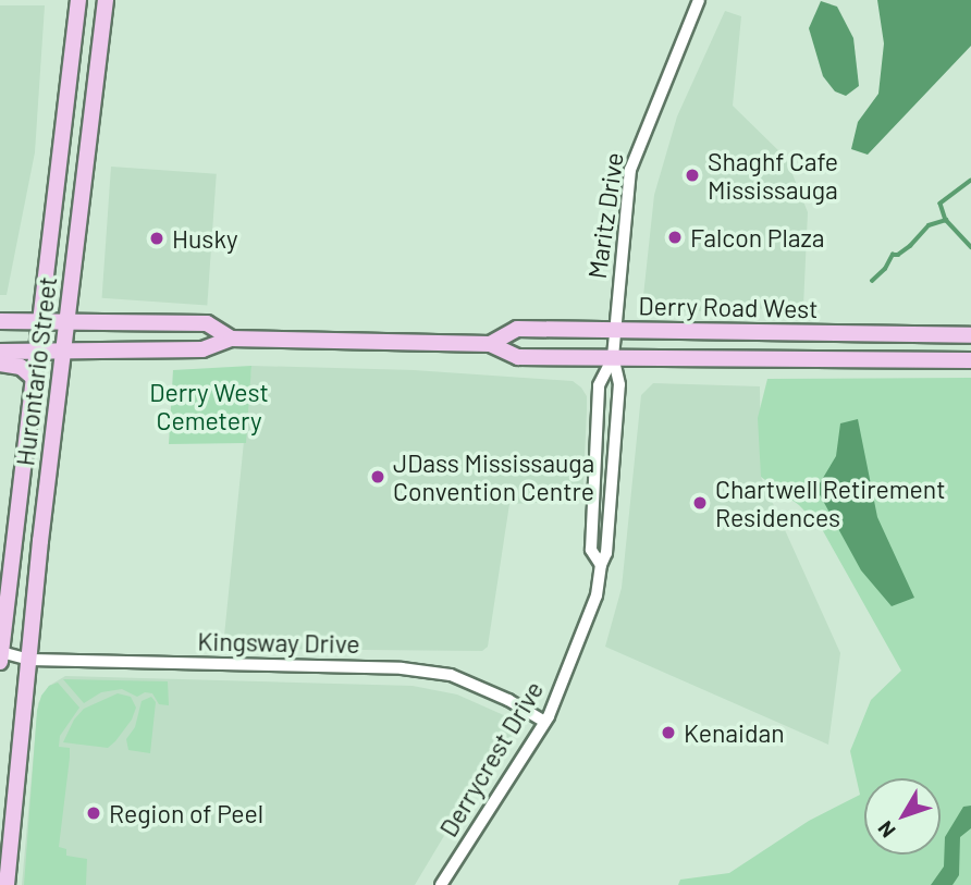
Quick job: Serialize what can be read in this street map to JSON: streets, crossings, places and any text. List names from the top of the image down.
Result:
{
  "streets": {
    "main road": ["Derry Road West", "Hurontario Street"],
    "street": ["Maritz Drive", "Kingsway Drive", "Derrycrest Drive"]
  },
  "crossings": [
    ["Maritz Drive", "Derry Road West"],
    ["Maritz Drive", "Derrycrest Drive"],
    ["Derry Road West", "Hurontario Street"],
    ["Derry Road West", "Derrycrest Drive"],
    ["Hurontario Street", "Kingsway Drive"],
    ["Kingsway Drive", "Derrycrest Drive"]
  ],
  "parks": ["Derry West Cemetery"],
  "places": [
    "Shaghf Cafe Mississauga",
    "Falcon Plaza",
    "Husky",
    "JDass Mississauga Convention Centre",
    "Chartwell Retirement Residences",
    "Kenaidan",
    "Region of Peel"
  ],
  "north": "bottom left"
}
